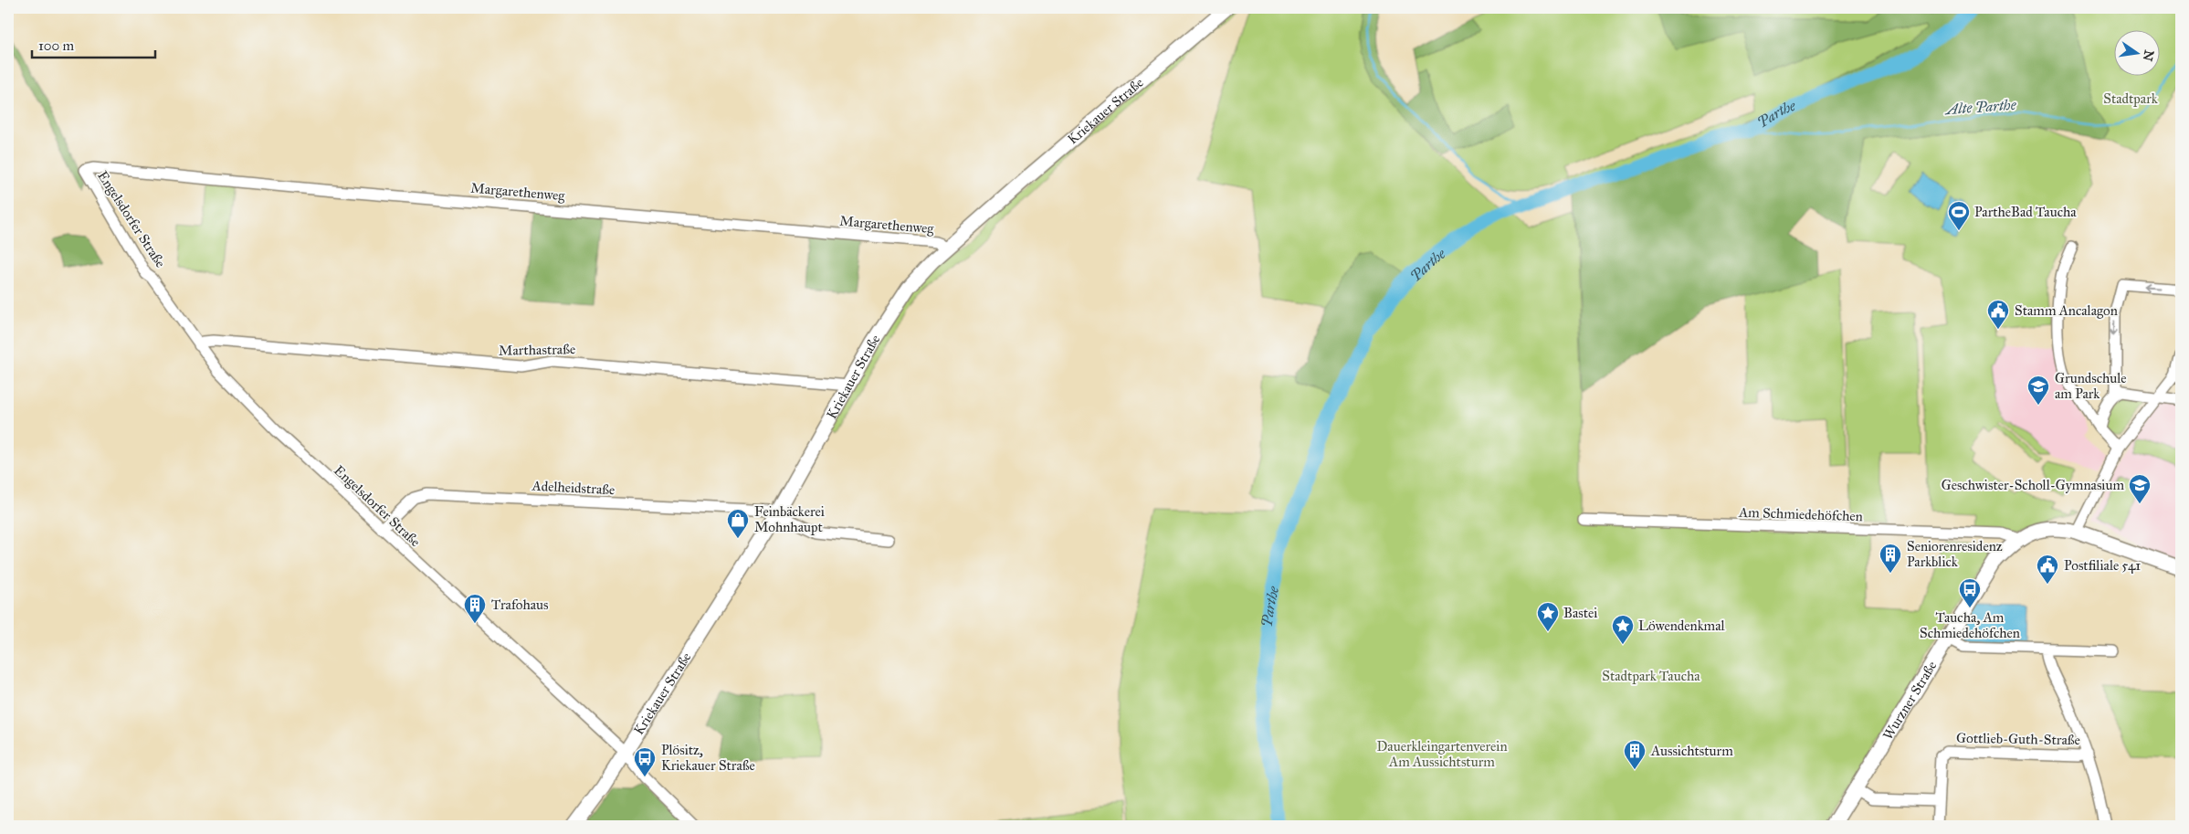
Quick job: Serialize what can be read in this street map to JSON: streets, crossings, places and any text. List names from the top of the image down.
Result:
{
  "streets": {
    "street": [
      "Kriekauer Straße",
      "Margarethenweg",
      "Engelsdorfer Straße",
      "Marthastraße",
      "Adelheidstraße",
      "Am Schmiedehöfchen",
      "Wurzner Straße",
      "Gottlieb-Guth-Straße"
    ]
  },
  "crossings": [
    ["Kriekauer Straße", "Margarethenweg"],
    ["Kriekauer Straße", "Engelsdorfer Straße"],
    ["Kriekauer Straße", "Marthastraße"],
    ["Kriekauer Straße", "Adelheidstraße"],
    ["Margarethenweg", "Engelsdorfer Straße"],
    ["Engelsdorfer Straße", "Marthastraße"],
    ["Engelsdorfer Straße", "Adelheidstraße"],
    ["Am Schmiedehöfchen", "Wurzner Straße"]
  ],
  "water": ["Alte Parthe", "Parthe"],
  "parks": ["Stadtpark", "Stadtpark Taucha", "Dauerkleingartenverein Am Aussichtsturm"],
  "places": {
    "sports": ["PartheBad Taucha"],
    "public building": ["Stamm Ancalagon", "Postfiliale 541"],
    "school or university": ["Grundschule am Park", "Geschwister-Scholl-Gymnasium"],
    "shop": ["Feinbäckerei Mohnhaupt"],
    "building": ["Seniorenresidenz Parkblick", "Trafohaus", "Aussichtsturm"],
    "bus stop": ["Taucha, Am Schmiedehöfchen", "Plösitz, Kriekauer Straße"],
    "place": ["Bastei", "Löwendenkmal"]
  },
  "scale_bar": "100 m",
  "north": "right"
}
